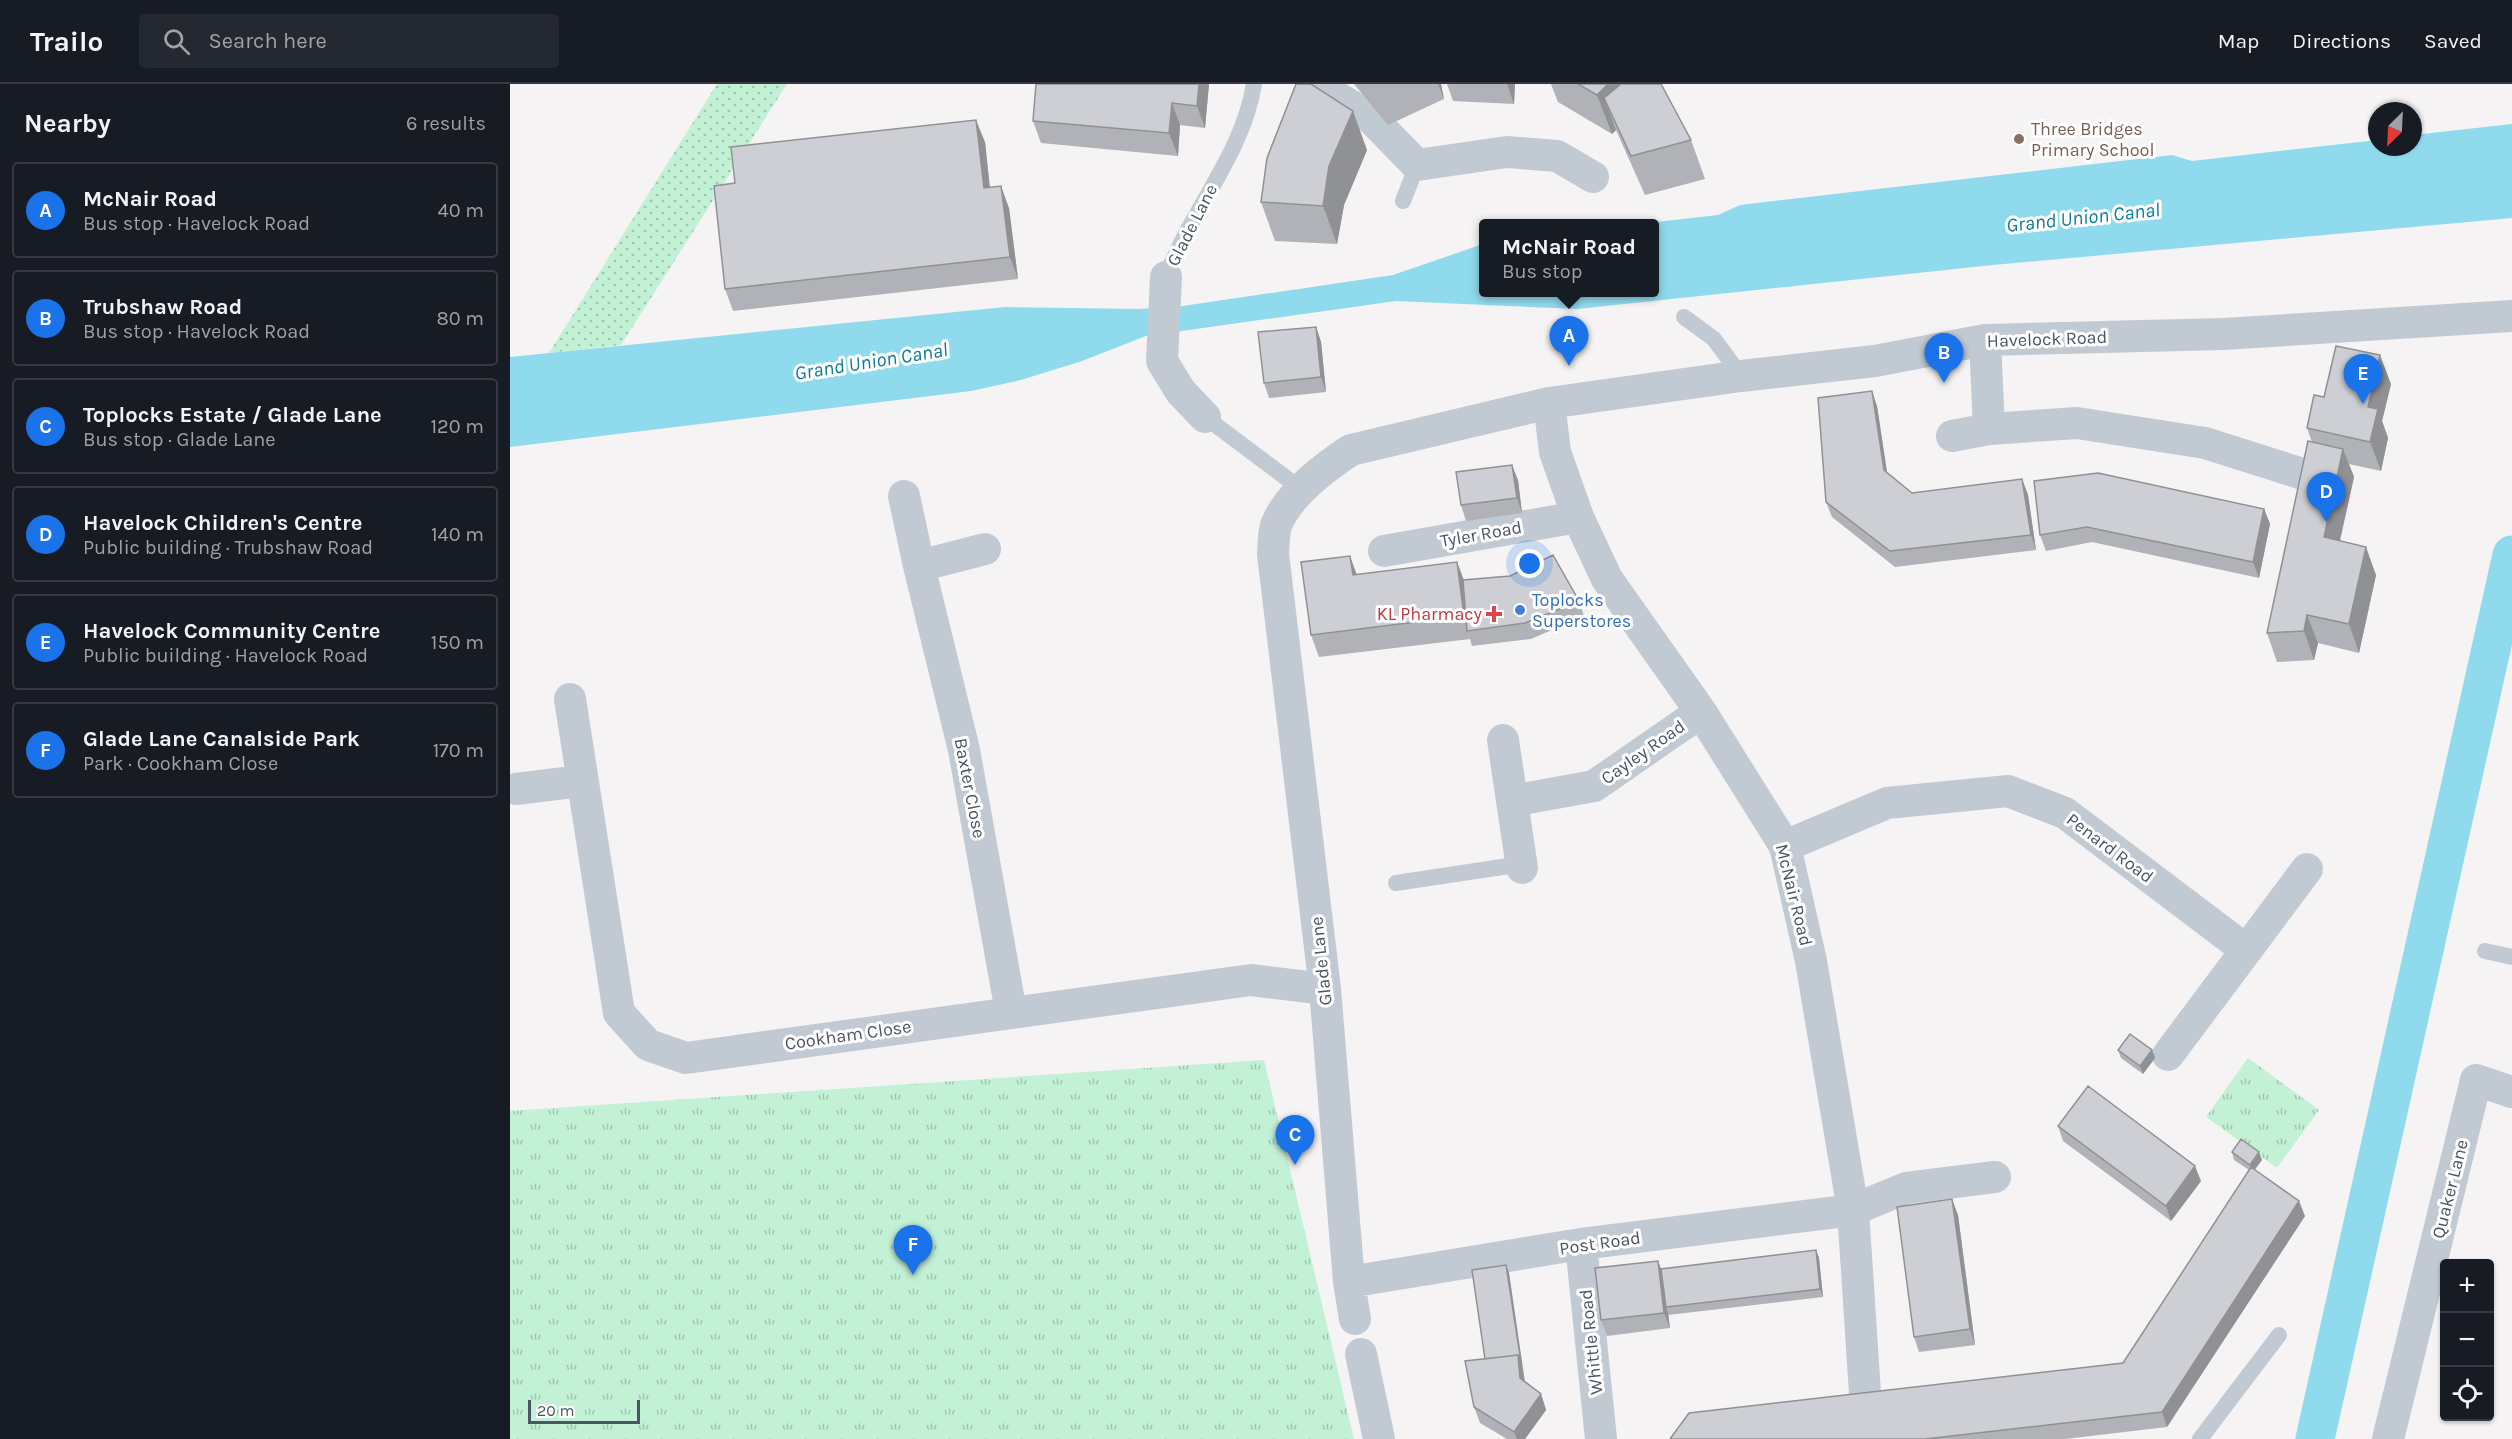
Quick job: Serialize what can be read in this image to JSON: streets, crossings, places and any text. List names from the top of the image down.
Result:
{
  "streets": {
    "street": [
      "Glade Lane",
      "Havelock Road",
      "Tyler Road",
      "Cayley Road",
      "Baxter Close",
      "Penard Road",
      "McNair Road",
      "Cookham Close",
      "Quaker Lane",
      "Post Road",
      "Whittle Road"
    ]
  },
  "crossings": [
    ["Glade Lane", "Havelock Road"],
    ["Glade Lane", "McNair Road"],
    ["Glade Lane", "Cookham Close"],
    ["Glade Lane", "Post Road"],
    ["Havelock Road", "McNair Road"],
    ["Tyler Road", "McNair Road"],
    ["Cayley Road", "McNair Road"],
    ["Baxter Close", "Cookham Close"],
    ["Penard Road", "McNair Road"],
    ["McNair Road", "Post Road"],
    ["Post Road", "Whittle Road"]
  ],
  "water": ["Grand Union Canal"],
  "places": {
    "other": ["Three Bridges Primary School", "Toplocks Superstores"],
    "health": ["KL Pharmacy"]
  },
  "scale_bar": "20 m",
  "north": "bottom left",
  "page": {
    "header": "Trailo",
    "search": "Search here",
    "nav": ["Map", "Directions", "Saved"],
    "heading": ["Nearby", "6 results"],
    "list": [
      {
        "mark": "A",
        "name": "McNair Road",
        "note": "Bus stop · Havelock Road",
        "value": "40 m"
      },
      {
        "mark": "B",
        "name": "Trubshaw Road",
        "note": "Bus stop · Havelock Road",
        "value": "80 m"
      },
      {
        "mark": "C",
        "name": "Toplocks Estate / Glade Lane",
        "note": "Bus stop · Glade Lane",
        "value": "120 m"
      },
      {
        "mark": "D",
        "name": "Havelock Children's Centre",
        "note": "Public building · Trubshaw Road",
        "value": "140 m"
      },
      {
        "mark": "E",
        "name": "Havelock Community Centre",
        "note": "Public building · Havelock Road",
        "value": "150 m"
      },
      {
        "mark": "F",
        "name": "Glade Lane Canalside Park",
        "note": "Park · Cookham Close",
        "value": "170 m"
      }
    ],
    "popup": ["McNair Road", "Bus stop"],
    "pins": [
      "A",
      "B",
      "E",
      "D",
      "C",
      "F"
    ],
    "map_buttons": ["+", "−"],
    "scale": "20 m"
  }
}
